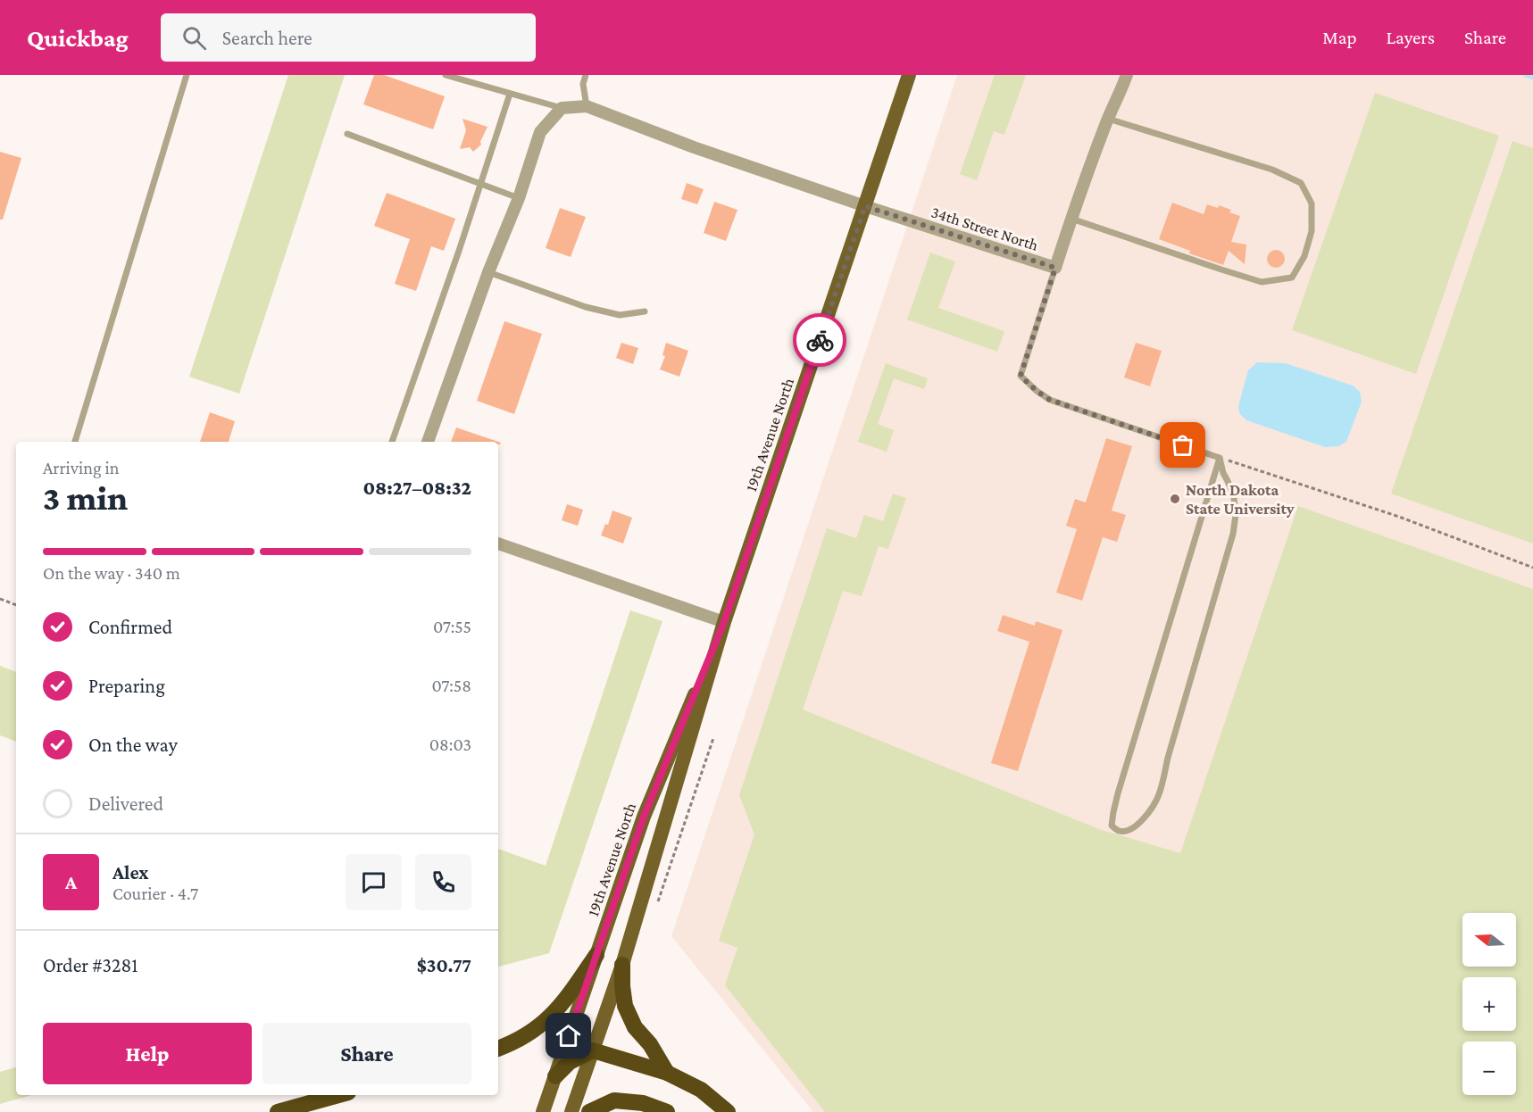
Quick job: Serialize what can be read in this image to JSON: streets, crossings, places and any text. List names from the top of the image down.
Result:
{
  "streets": {
    "main road": ["19th Avenue North"],
    "street": ["34th Street North"]
  },
  "crossings": [
    ["34th Street North", "19th Avenue North"]
  ],
  "places": ["North Dakota State University"],
  "north": "left",
  "page": {
    "header": "Quickbag",
    "search": "Search here",
    "nav": ["Map", "Layers", "Share"],
    "heading": ["3 min", "Arriving in", "08:27–08:32"],
    "panel": [
      "Alex",
      "Courier · 4.7",
      "Order #3281",
      "$30.77"
    ],
    "bar": "On the way · 340 m",
    "list": [
      ["Confirmed", "07:55"],
      ["Preparing", "07:58"],
      ["On the way", "08:03"],
      "Delivered"
    ],
    "round": "A",
    "map_buttons": ["+", "−"],
    "buttons": ["Help", "Share"]
  }
}
